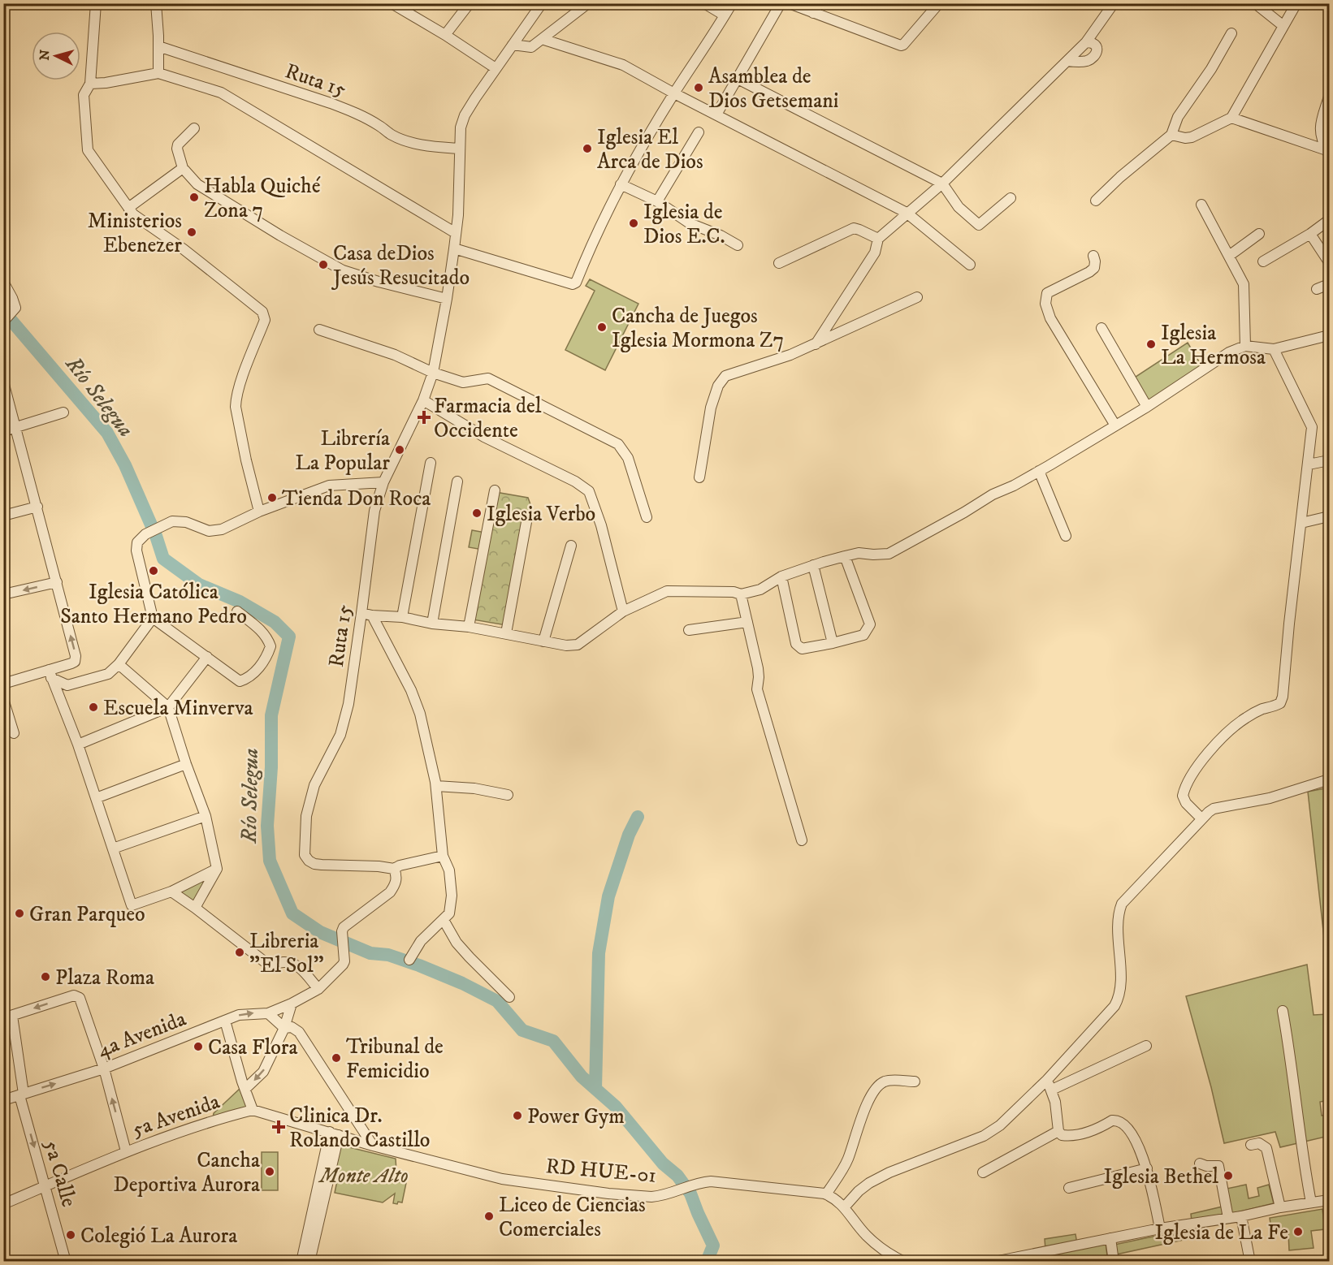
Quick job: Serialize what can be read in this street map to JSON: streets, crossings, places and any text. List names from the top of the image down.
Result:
{
  "streets": {
    "street": [
      "Ruta 15",
      "4a Avenida",
      "5a Avenida",
      "RD HUE-01",
      "5a Calle"
    ]
  },
  "crossings": [
    ["4a Avenida", "5a Calle"],
    ["5a Avenida", "5a Calle"]
  ],
  "one_way": ["4a Avenida"],
  "water": ["Río Selegua"],
  "parks": ["Monte Alto"],
  "places": {
    "other": [
      "Asamblea de Dios Getsemani",
      "Iglesia El Arca de Dios",
      "Habla Quiché Zona 7",
      "Iglesia de Dios E.C.",
      "Ministerios Ebenezer",
      "Casa deDios Jesús Resucitado",
      "Cancha de Juegos Iglesia Mormona Z7",
      "Iglesia La Hermosa",
      "Librería La Popular",
      "Tienda Don Roca",
      "Iglesia Verbo",
      "Iglesia Católica Santo Hermano Pedro",
      "Escuela Minverva",
      "Gran Parqueo",
      "Libreria \"El Sol\"",
      "Plaza Roma",
      "Casa Flora",
      "Tribunal de Femicidio",
      "Power Gym",
      "Cancha Deportiva Aurora",
      "Iglesia Bethel",
      "Liceo de Ciencias Comerciales",
      "Iglesia de La Fe",
      "Colegió La Aurora"
    ],
    "health": ["Farmacia del Occidente", "Clinica Dr. Rolando Castillo"]
  },
  "north": "left"
}
